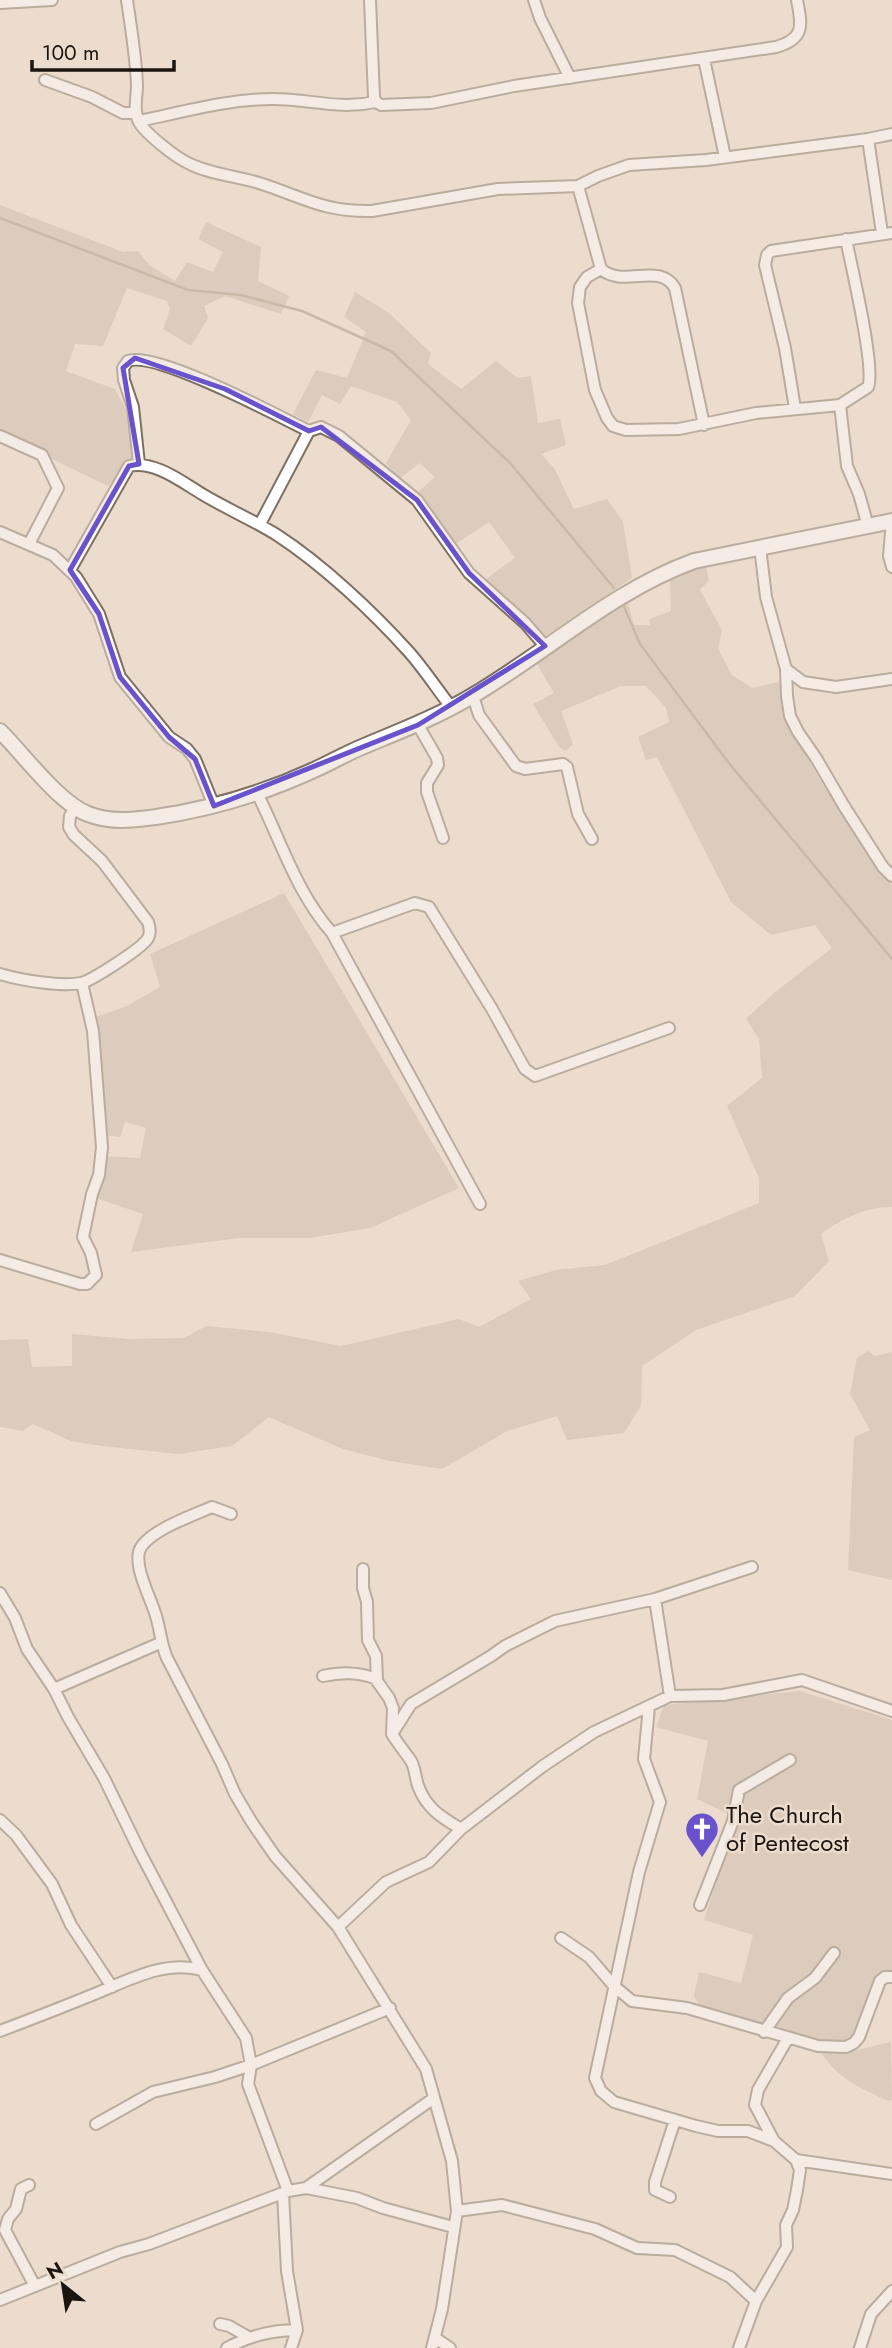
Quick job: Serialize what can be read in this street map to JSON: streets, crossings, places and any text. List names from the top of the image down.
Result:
{
  "places": {
    "church": ["The Church of Pentecost"]
  },
  "scale_bar": "100 m",
  "north": "top left"
}
